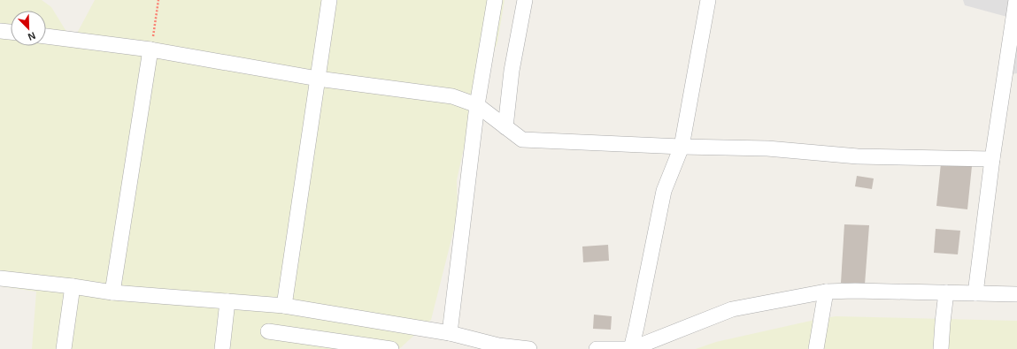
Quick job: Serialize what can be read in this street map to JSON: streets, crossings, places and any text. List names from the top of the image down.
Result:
{
  "north": "bottom right"
}
